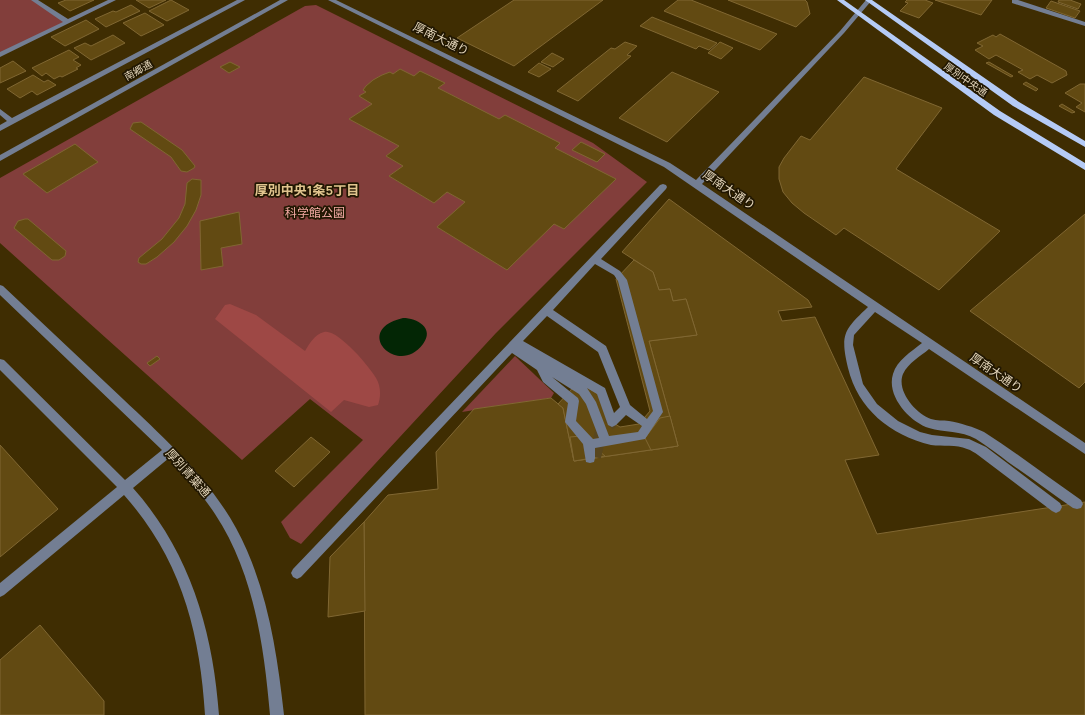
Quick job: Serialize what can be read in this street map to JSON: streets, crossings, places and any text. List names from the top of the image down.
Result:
{
  "streets": {
    "main road": ["厚別中央通"],
    "street": ["厚南大通り", "南郷通", "厚別青葉通"]
  },
  "districts": ["厚別中央1条5丁目"],
  "parks": ["科学館公園"]
}
